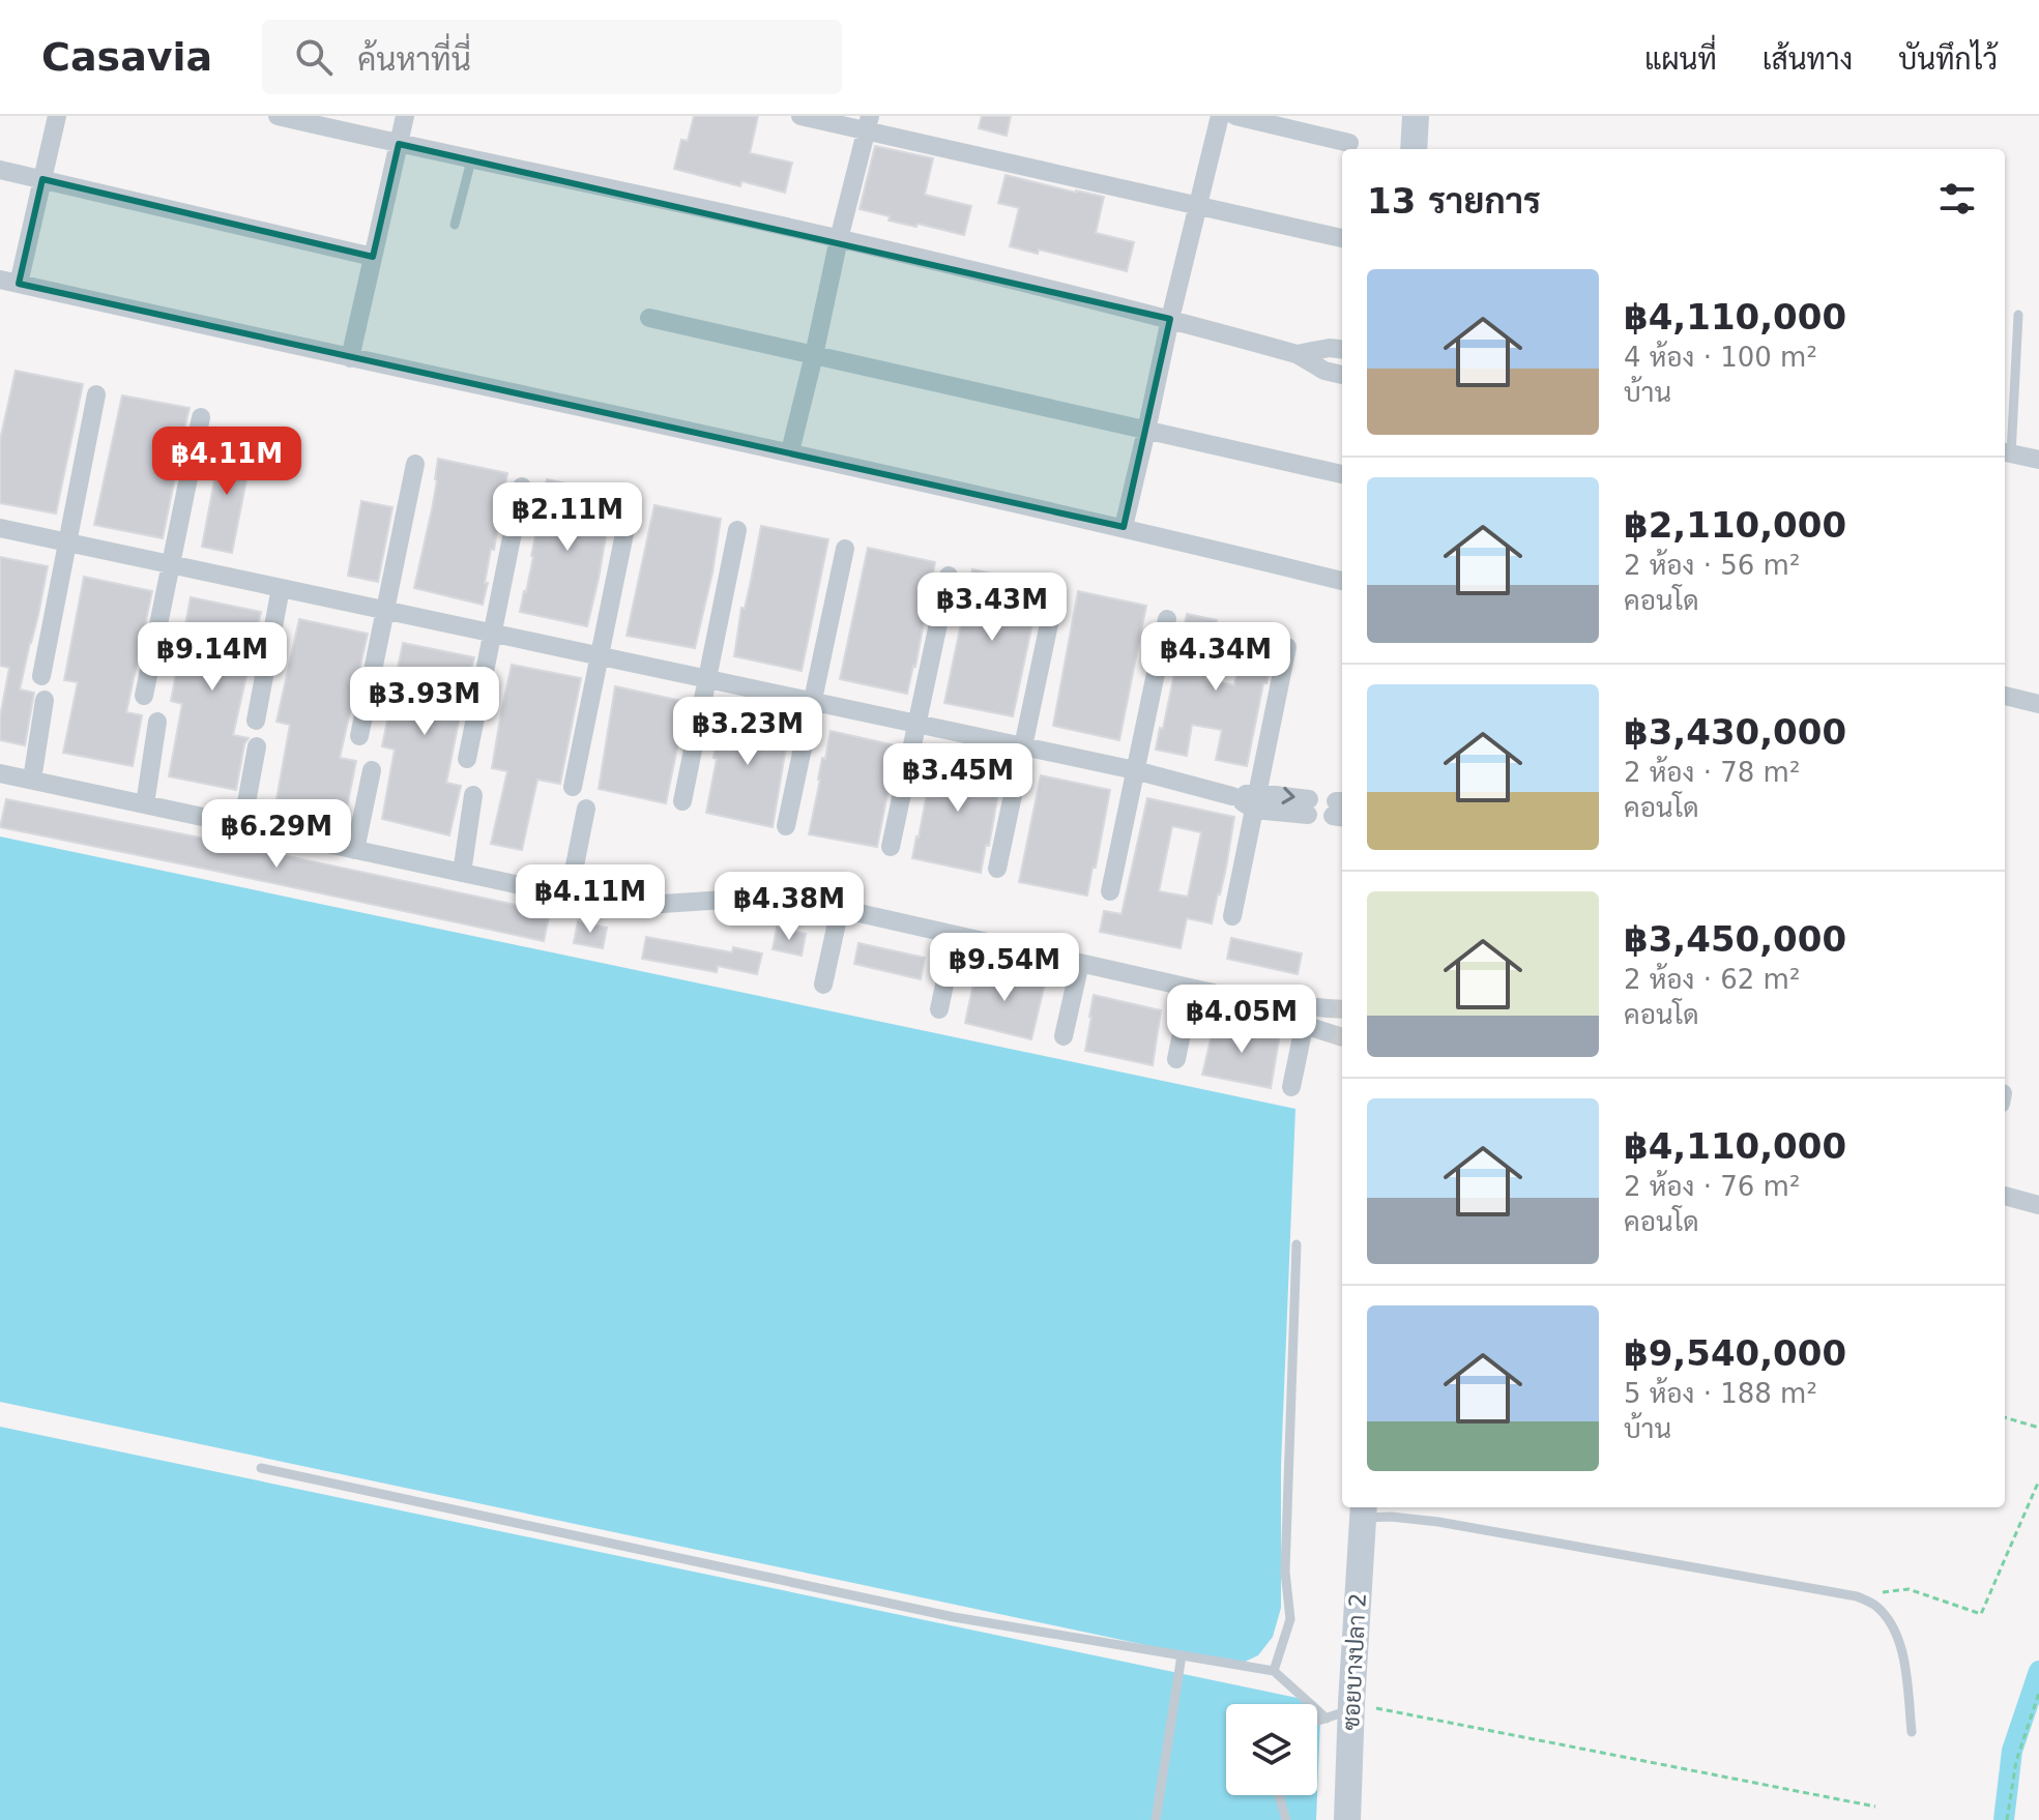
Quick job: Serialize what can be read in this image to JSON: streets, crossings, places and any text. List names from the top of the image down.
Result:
{
  "streets": {
    "street": ["ซอยบางปลา 2"]
  },
  "page": {
    "header": "Casavia",
    "search": "ค้นหาที่นี่",
    "nav": ["แผนที่", "เส้นทาง", "บันทึกไว้"],
    "heading": "13 รายการ",
    "list": [
      {
        "name": "฿4,110,000",
        "note": "4 ห้อง · 100 m² · บ้าน"
      },
      {
        "name": "฿2,110,000",
        "note": "2 ห้อง · 56 m² · คอนโด"
      },
      {
        "name": "฿3,430,000",
        "note": "2 ห้อง · 78 m² · คอนโด"
      },
      {
        "name": "฿3,450,000",
        "note": "2 ห้อง · 62 m² · คอนโด"
      },
      {
        "name": "฿4,110,000",
        "note": "2 ห้อง · 76 m² · คอนโด"
      },
      {
        "name": "฿9,540,000",
        "note": "5 ห้อง · 188 m² · บ้าน"
      }
    ],
    "price": [
      "฿4.11M",
      "฿2.11M",
      "฿3.43M",
      "฿9.14M",
      "฿4.34M",
      "฿3.93M",
      "฿3.23M",
      "฿3.45M",
      "฿6.29M",
      "฿4.11M",
      "฿4.38M",
      "฿9.54M",
      "฿4.05M"
    ]
  }
}
